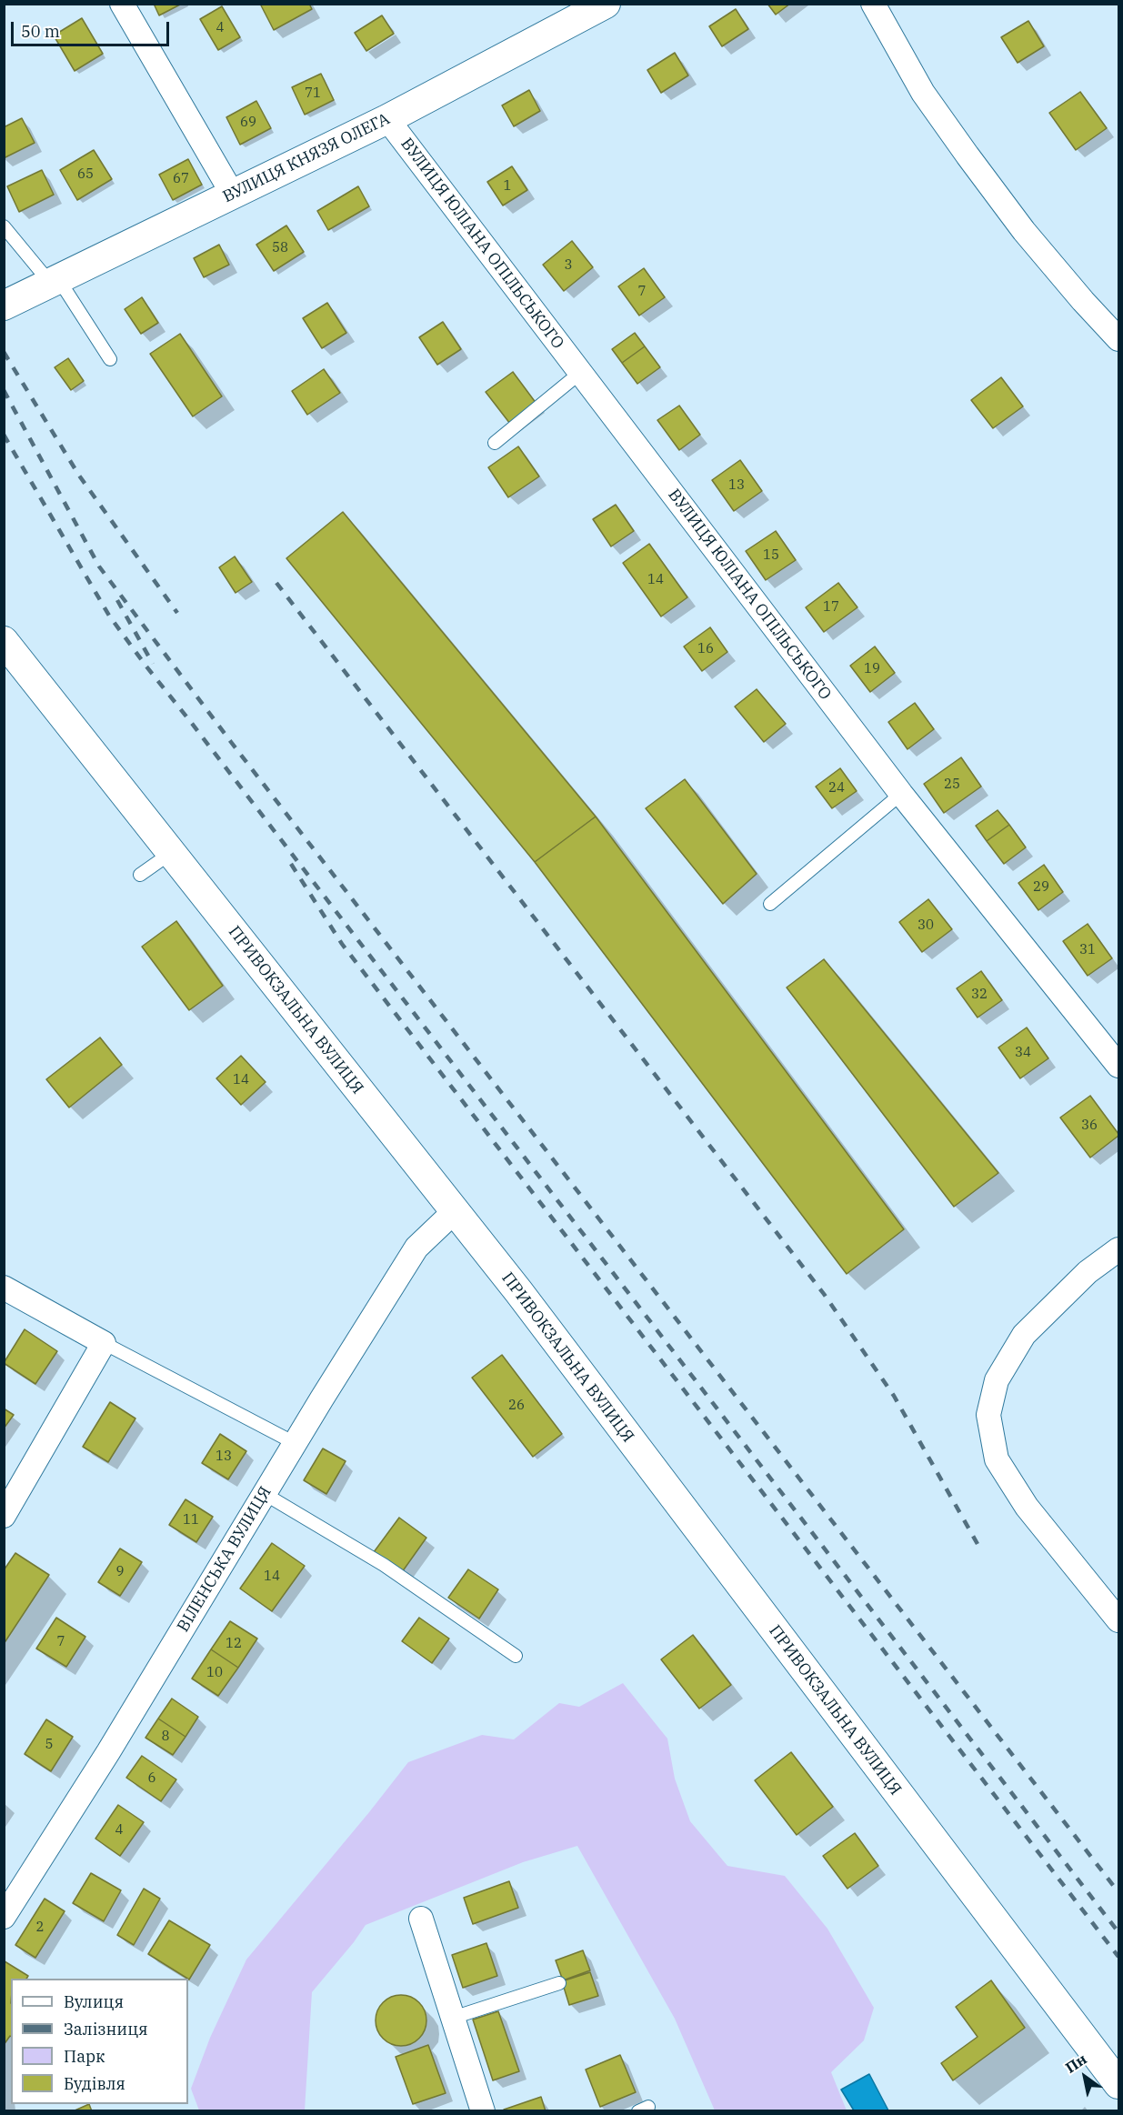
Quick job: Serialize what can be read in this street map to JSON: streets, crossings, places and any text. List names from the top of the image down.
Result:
{
  "streets": {
    "street": [
      "ВУЛИЦЯ КНЯЗЯ ОЛЕГА",
      "ВУЛИЦЯ ЮЛІАНА ОПІЛЬСЬКОГО",
      "ПРИВОКЗАЛЬНА ВУЛИЦЯ",
      "ВІЛЕНСЬКА ВУЛИЦЯ"
    ]
  },
  "crossings": [
    ["ВУЛИЦЯ КНЯЗЯ ОЛЕГА", "ВУЛИЦЯ ЮЛІАНА ОПІЛЬСЬКОГО"],
    ["ПРИВОКЗАЛЬНА ВУЛИЦЯ", "ВІЛЕНСЬКА ВУЛИЦЯ"]
  ],
  "house_numbers": [
    "4",
    "71",
    "69",
    "65",
    "67",
    "1",
    "58",
    "3",
    "7",
    "13",
    "15",
    "14",
    "17",
    "16",
    "19",
    "25",
    "24",
    "29",
    "30",
    "31",
    "32",
    "34",
    "14",
    "36",
    "26",
    "13",
    "11",
    "9",
    "14",
    "7",
    "12",
    "10",
    "8",
    "5",
    "6",
    "4",
    "2"
  ],
  "legend": [
    "Вулиця",
    "Залізниця",
    "Парк",
    "Будівля"
  ],
  "scale_bar": "50 m",
  "north": "top left"
}
